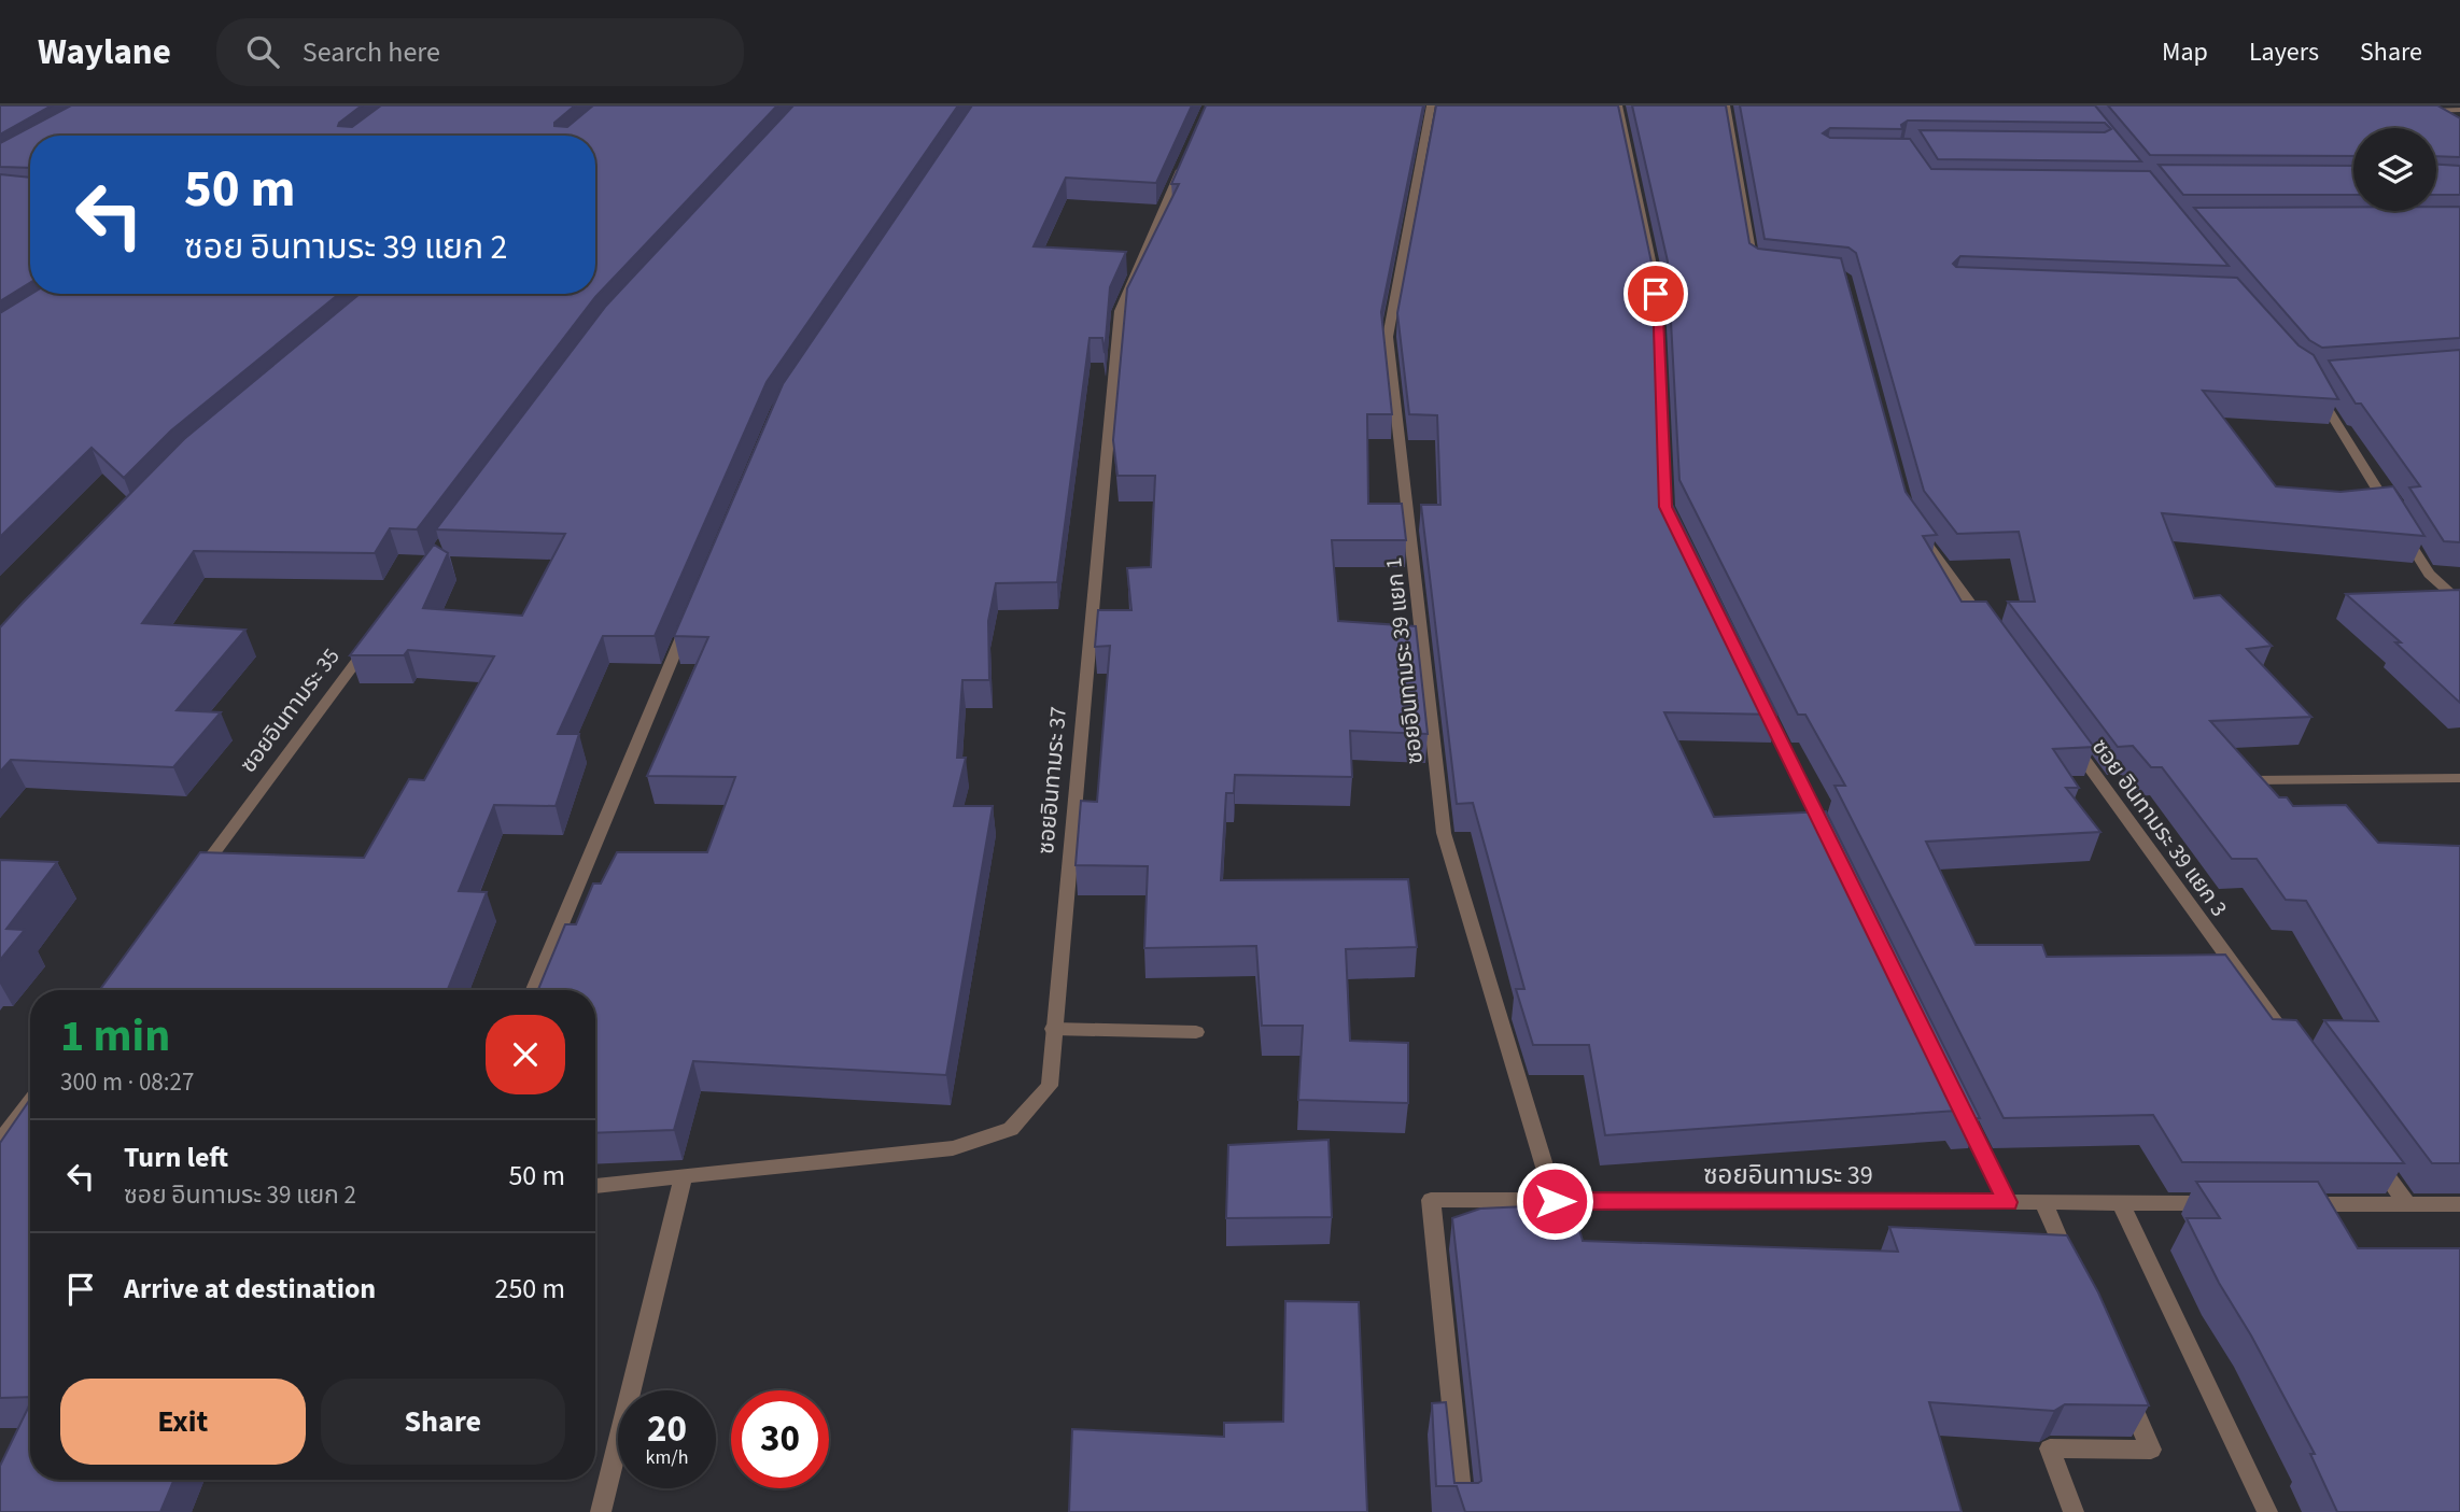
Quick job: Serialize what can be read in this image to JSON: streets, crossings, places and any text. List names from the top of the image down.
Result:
{
  "streets": {
    "street": [
      "ซอยอินทามระ 39 แยก 1",
      "ซอยอินทามระ 35",
      "ซอยอินทามระ 37",
      "ซอย อินทามระ 39 แยก 3",
      "ซอยอินทามระ 39"
    ]
  },
  "crossings": [
    ["ซอยอินทามระ 39 แยก 1", "ซอยอินทามระ 39"]
  ],
  "page": {
    "header": "Waylane",
    "search": "Search here",
    "nav": ["Map", "Layers", "Share"],
    "turn": ["50 m", "ซอย อินทามระ 39 แยก 2"],
    "heading": ["1 min", "300 m · 08:27"],
    "list": [
      {
        "name": "Turn left",
        "note": "ซอย อินทามระ 39 แยก 2",
        "value": "50 m"
      },
      {
        "name": "Arrive at destination",
        "value": "250 m"
      }
    ],
    "buttons": ["Exit", "Share"],
    "speed": "20 km/h",
    "limit": "30"
  }
}
